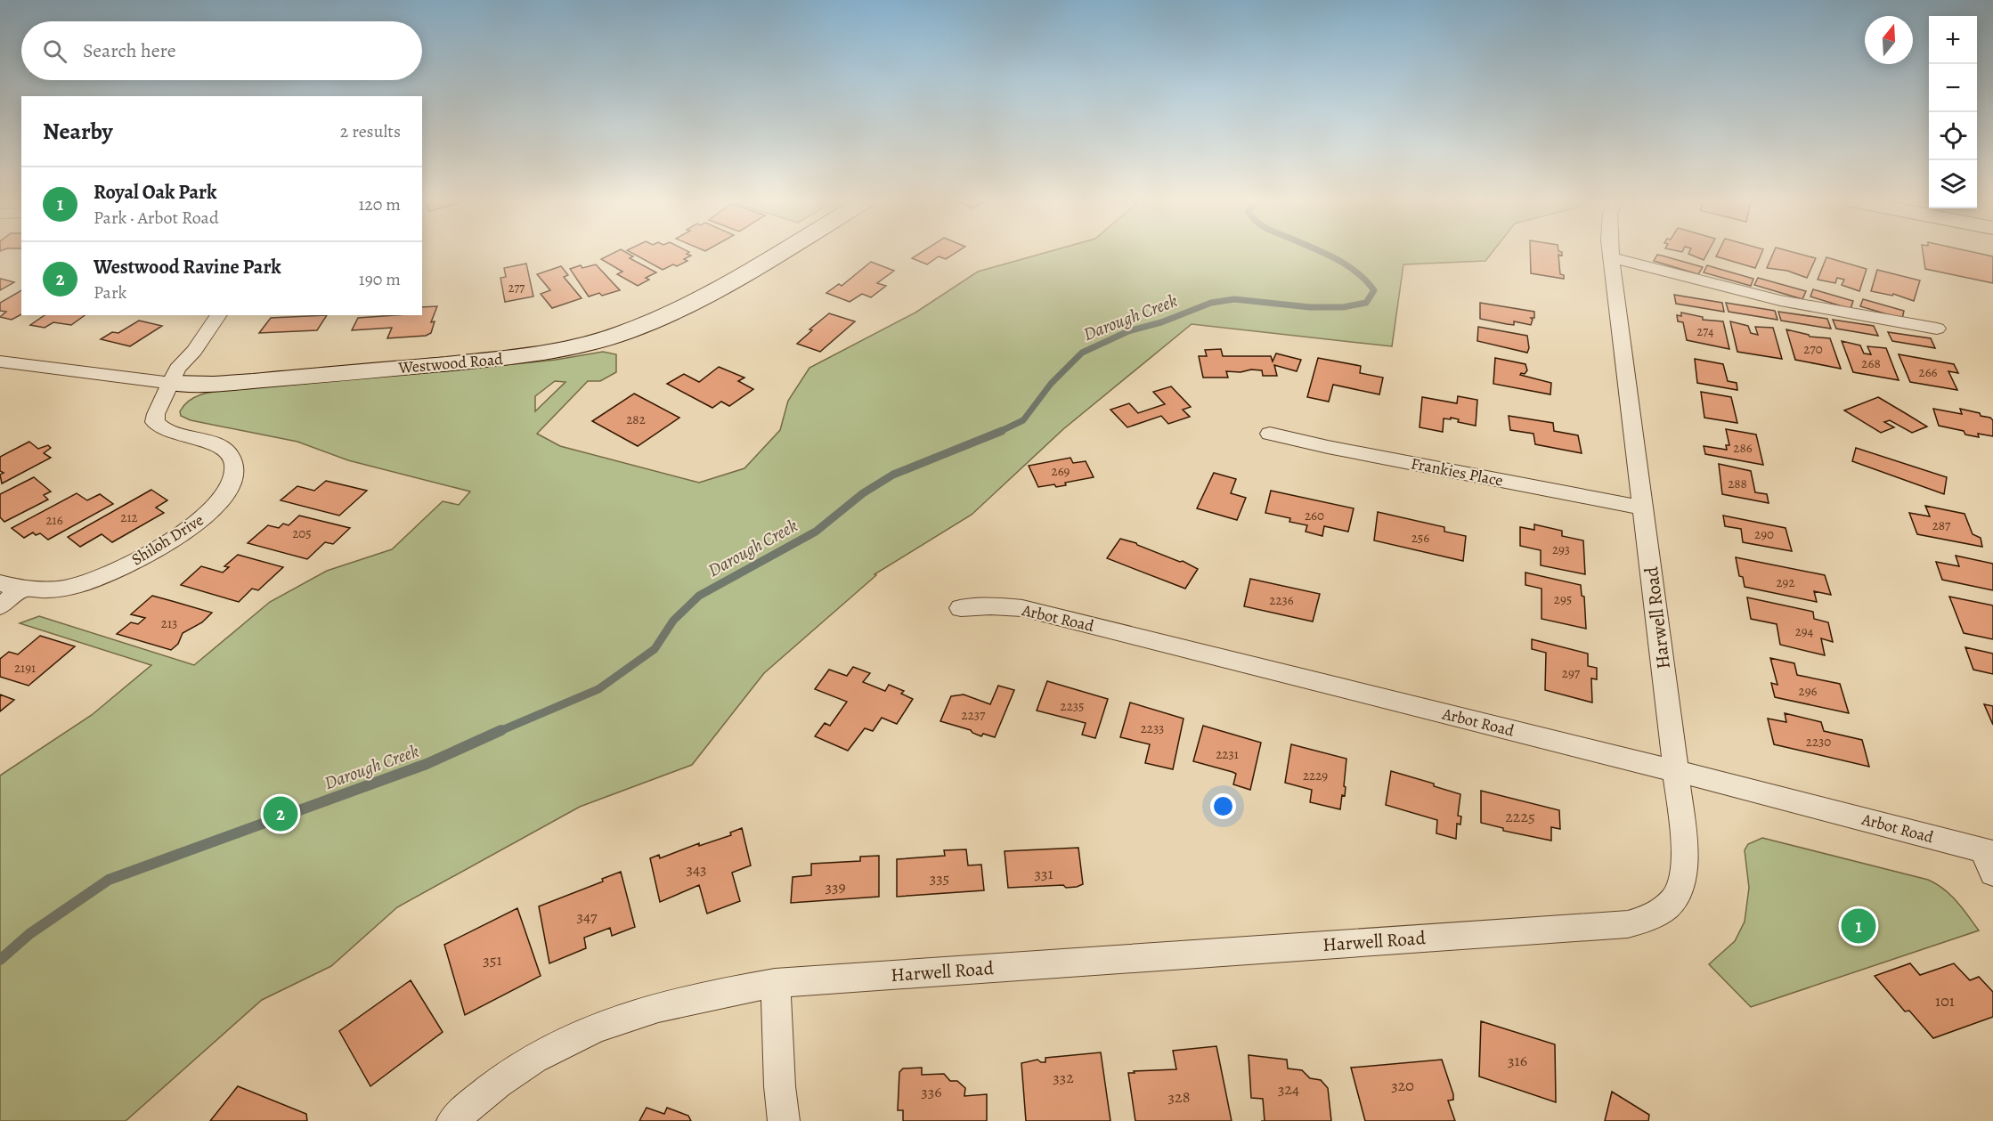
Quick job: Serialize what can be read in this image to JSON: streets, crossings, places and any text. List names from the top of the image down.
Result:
{
  "streets": {
    "street": [
      "Westwood Road",
      "Frankies Place",
      "Shiloh Drive",
      "Arbot Road",
      "Harwell Road"
    ]
  },
  "crossings": [
    ["Westwood Road", "Shiloh Drive"],
    ["Frankies Place", "Harwell Road"],
    ["Arbot Road", "Harwell Road"]
  ],
  "water": ["Darough Creek"],
  "house_numbers": [
    "277",
    "274",
    "270",
    "268",
    "266",
    "282",
    "286",
    "269",
    "288",
    "260",
    "212",
    "216",
    "287",
    "205",
    "290",
    "256",
    "293",
    "292",
    "295",
    "2236",
    "213",
    "294",
    "2191",
    "297",
    "296",
    "2235",
    "2237",
    "2233",
    "2230",
    "2231",
    "2229",
    "2225",
    "343",
    "331",
    "335",
    "339",
    "347",
    "351",
    "101",
    "316",
    "332",
    "320",
    "324",
    "336",
    "328"
  ],
  "north": "top",
  "page": {
    "map_buttons": ["+", "−"],
    "search": "Search here",
    "heading": ["Nearby", "2 results"],
    "list": [
      {
        "mark": "1",
        "name": "Royal Oak Park",
        "note": "Park · Arbot Road",
        "value": "120 m"
      },
      {
        "mark": "2",
        "name": "Westwood Ravine Park",
        "note": "Park",
        "value": "190 m"
      }
    ],
    "pins": ["2", "1"]
  }
}
